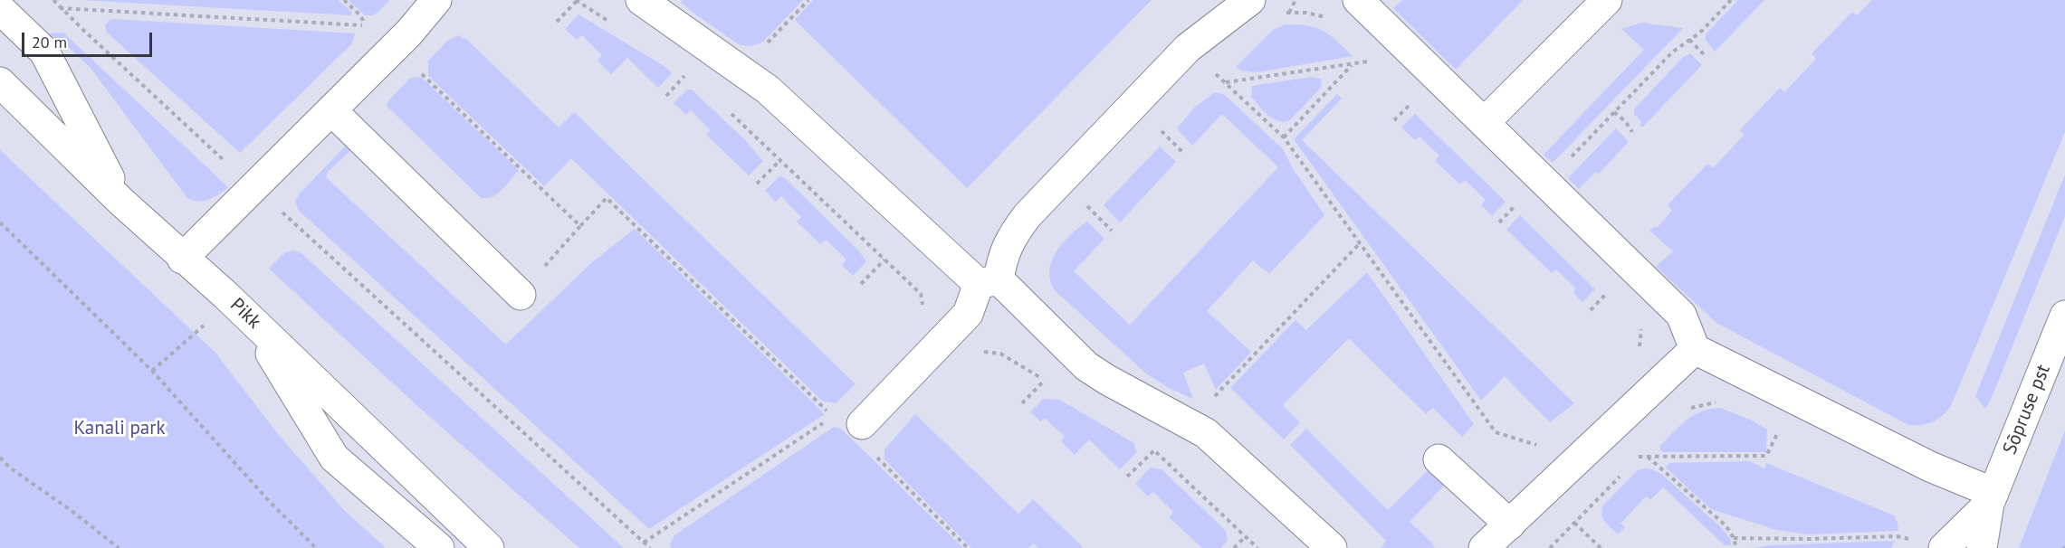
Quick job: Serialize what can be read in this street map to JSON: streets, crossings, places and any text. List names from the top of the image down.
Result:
{
  "streets": {
    "street": ["Pikk", "Sõpruse pst"]
  },
  "parks": ["Kanali park"],
  "scale_bar": "20 m"
}
